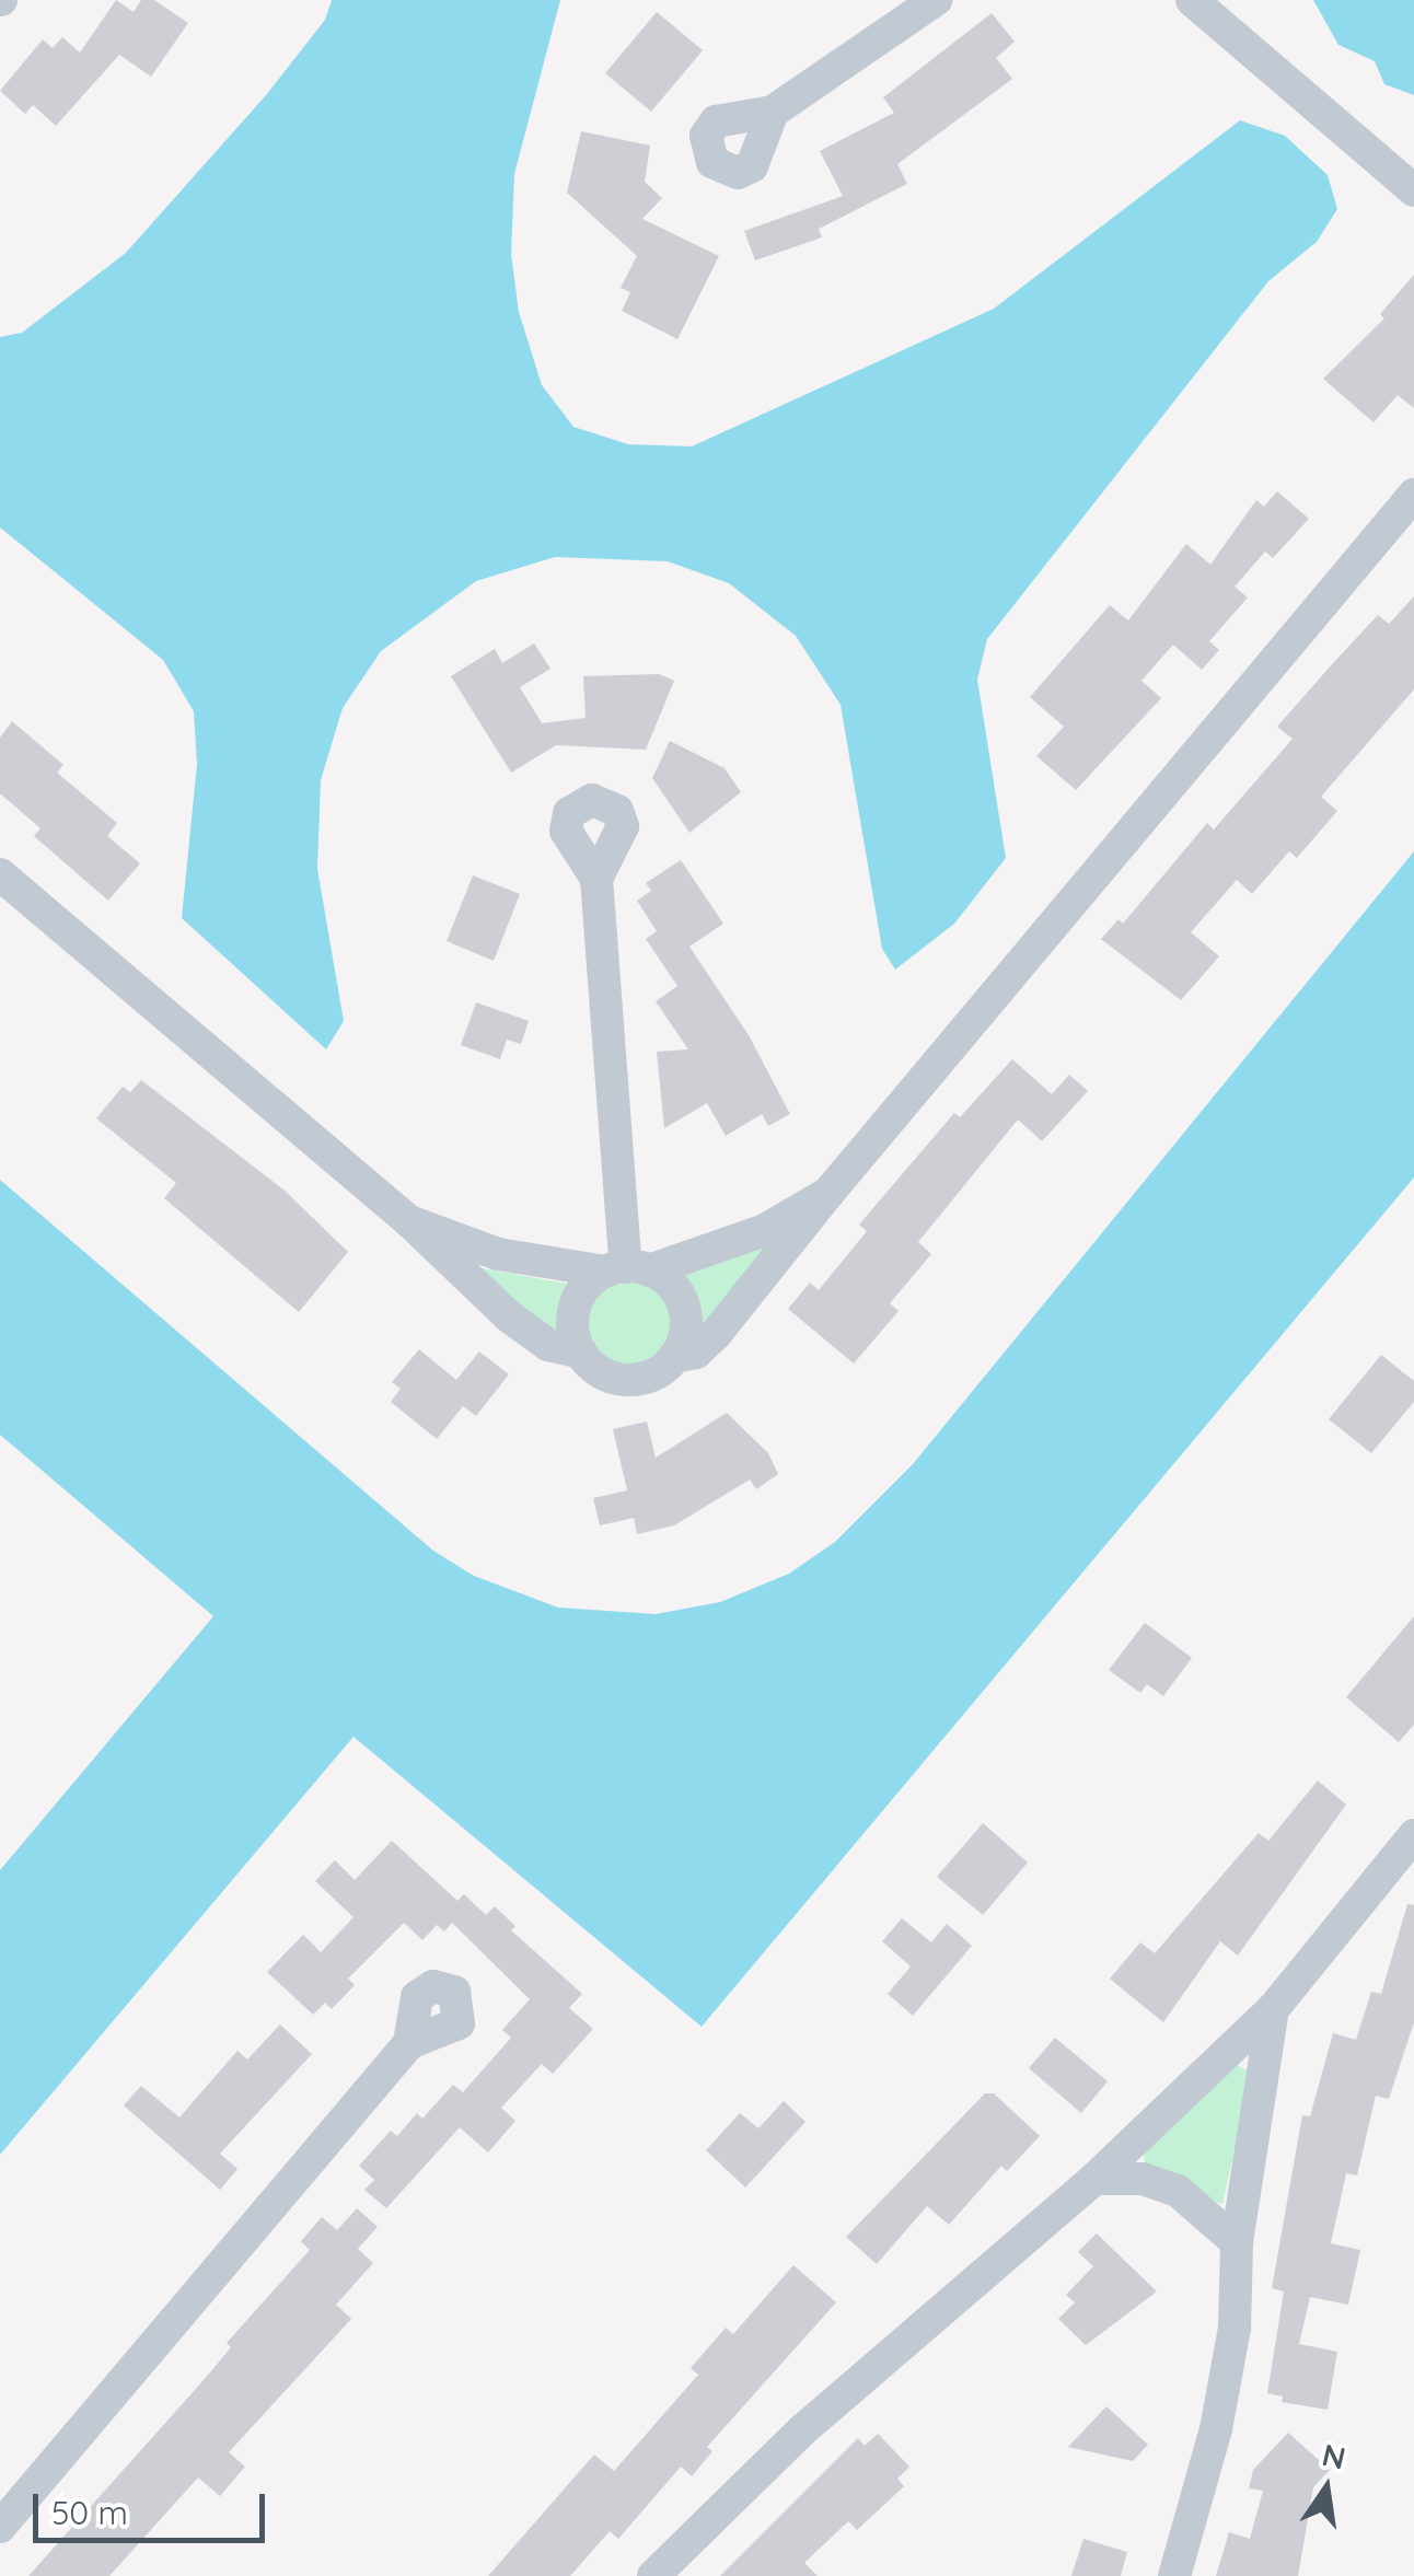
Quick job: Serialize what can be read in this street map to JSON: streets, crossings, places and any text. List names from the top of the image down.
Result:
{
  "scale_bar": "50 m",
  "north": "top"
}
